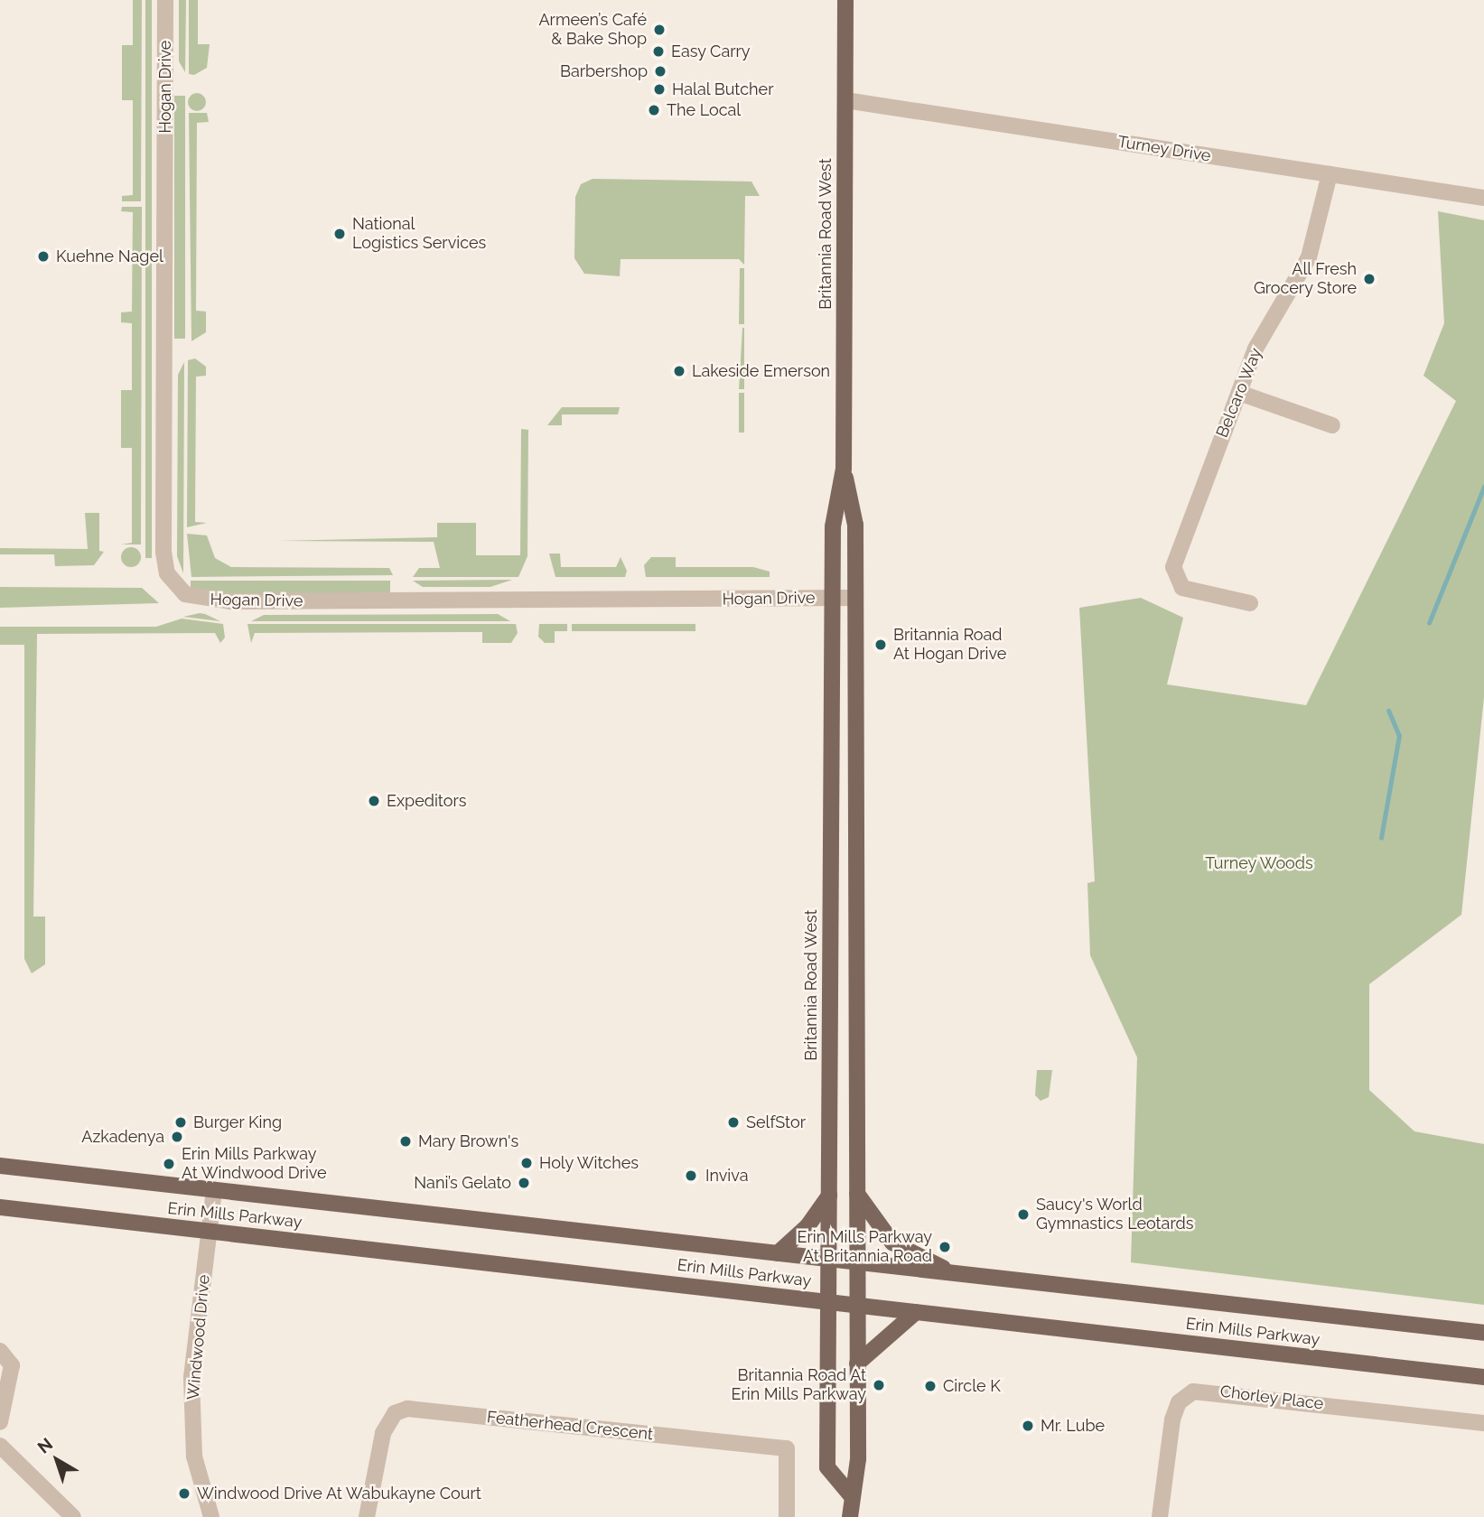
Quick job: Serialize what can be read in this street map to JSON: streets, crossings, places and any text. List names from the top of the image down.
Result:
{
  "streets": {
    "main road": ["Britannia Road West", "Erin Mills Parkway"],
    "street": [
      "Hogan Drive",
      "Turney Drive",
      "Belcaro Way",
      "Windwood Drive",
      "Chorley Place",
      "Featherhead Crescent"
    ]
  },
  "crossings": [
    ["Hogan Drive", "Britannia Road West"],
    ["Turney Drive", "Britannia Road West"],
    ["Turney Drive", "Belcaro Way"],
    ["Britannia Road West", "Erin Mills Parkway"],
    ["Erin Mills Parkway", "Windwood Drive"]
  ],
  "parks": ["Turney Woods"],
  "places": [
    "Armeen’s Café & Bake Shop",
    "Easy Carry",
    "Barbershop",
    "Halal Butcher",
    "The Local",
    "National Logistics Services",
    "Kuehne Nagel",
    "All Fresh Grocery Store",
    "Lakeside Emerson",
    "Britannia Road At Hogan Drive",
    "Expeditors",
    "Burger King",
    "SelfStor",
    "Azkadenya",
    "Mary Brown's",
    "Holy Witches",
    "Erin Mills Parkway At Windwood Drive",
    "Inviva",
    "Nani’s Gelato",
    "Saucy's World Gymnastics Leotards",
    "Erin Mills Parkway At Britannia Road",
    "Britannia Road At Erin Mills Parkway",
    "Circle K",
    "Mr. Lube",
    "Windwood Drive At Wabukayne Court"
  ],
  "north": "top left"
}
